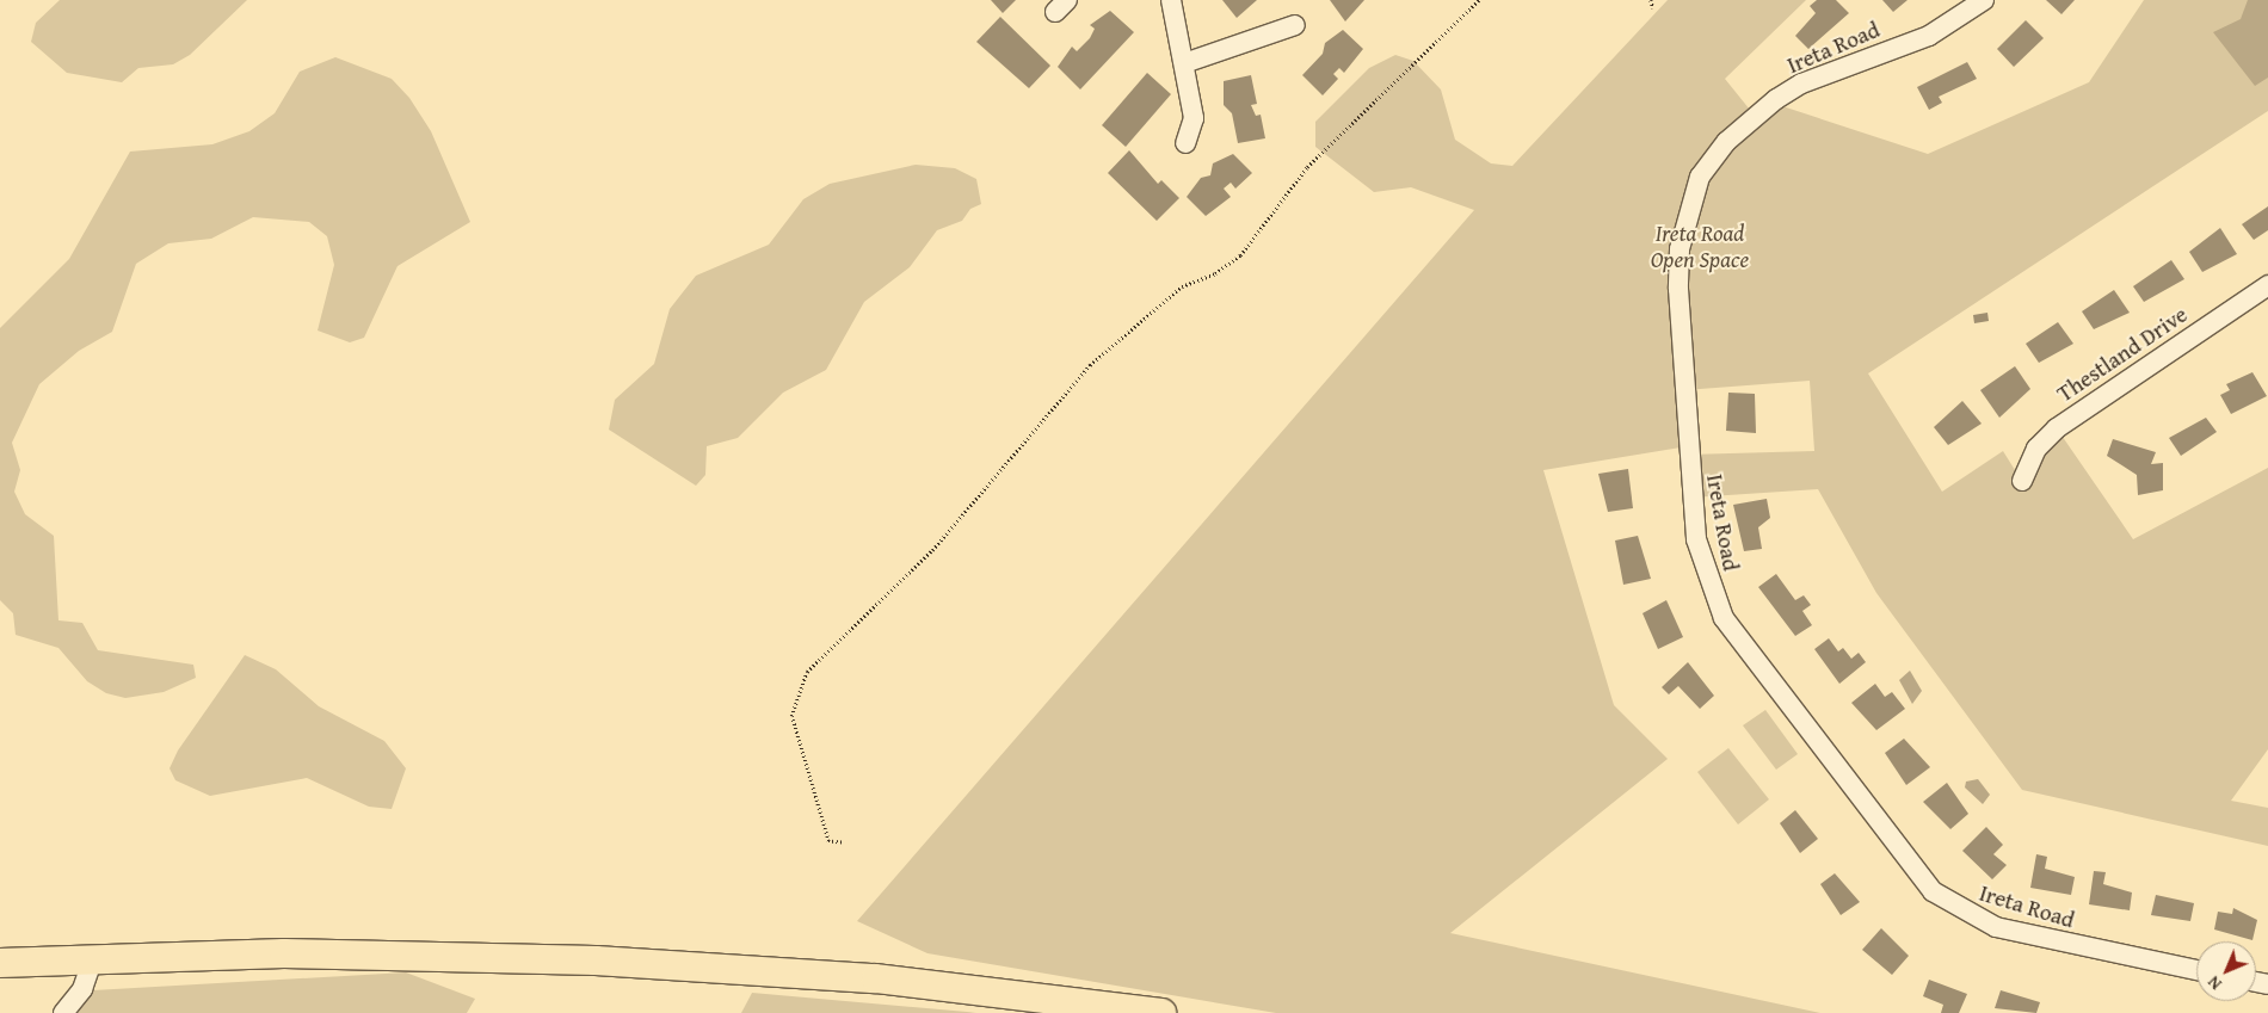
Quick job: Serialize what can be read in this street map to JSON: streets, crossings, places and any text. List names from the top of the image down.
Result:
{
  "streets": {
    "street": ["Ireta Road", "Thestland Drive"]
  },
  "parks": ["Ireta Road Open Space"],
  "north": "bottom left"
}
